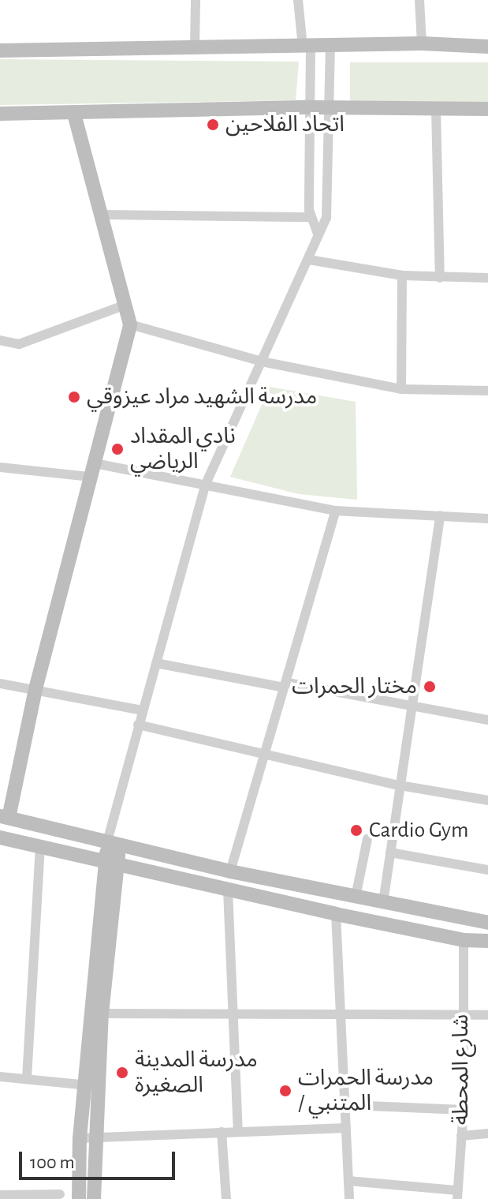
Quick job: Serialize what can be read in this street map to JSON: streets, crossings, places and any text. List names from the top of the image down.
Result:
{
  "streets": {
    "street": ["شارع المحطة"]
  },
  "places": [
    "اتحاد الفلاحين",
    "مدرسة الشهيد مراد عيزوقي",
    "نادي المقداد الرياضي",
    "مختار الحمرات",
    "Cardio Gym",
    "مدرسة المدينة الصغيرة",
    "مدرسة الحمرات / المتنبي"
  ],
  "scale_bar": "100 m"
}
